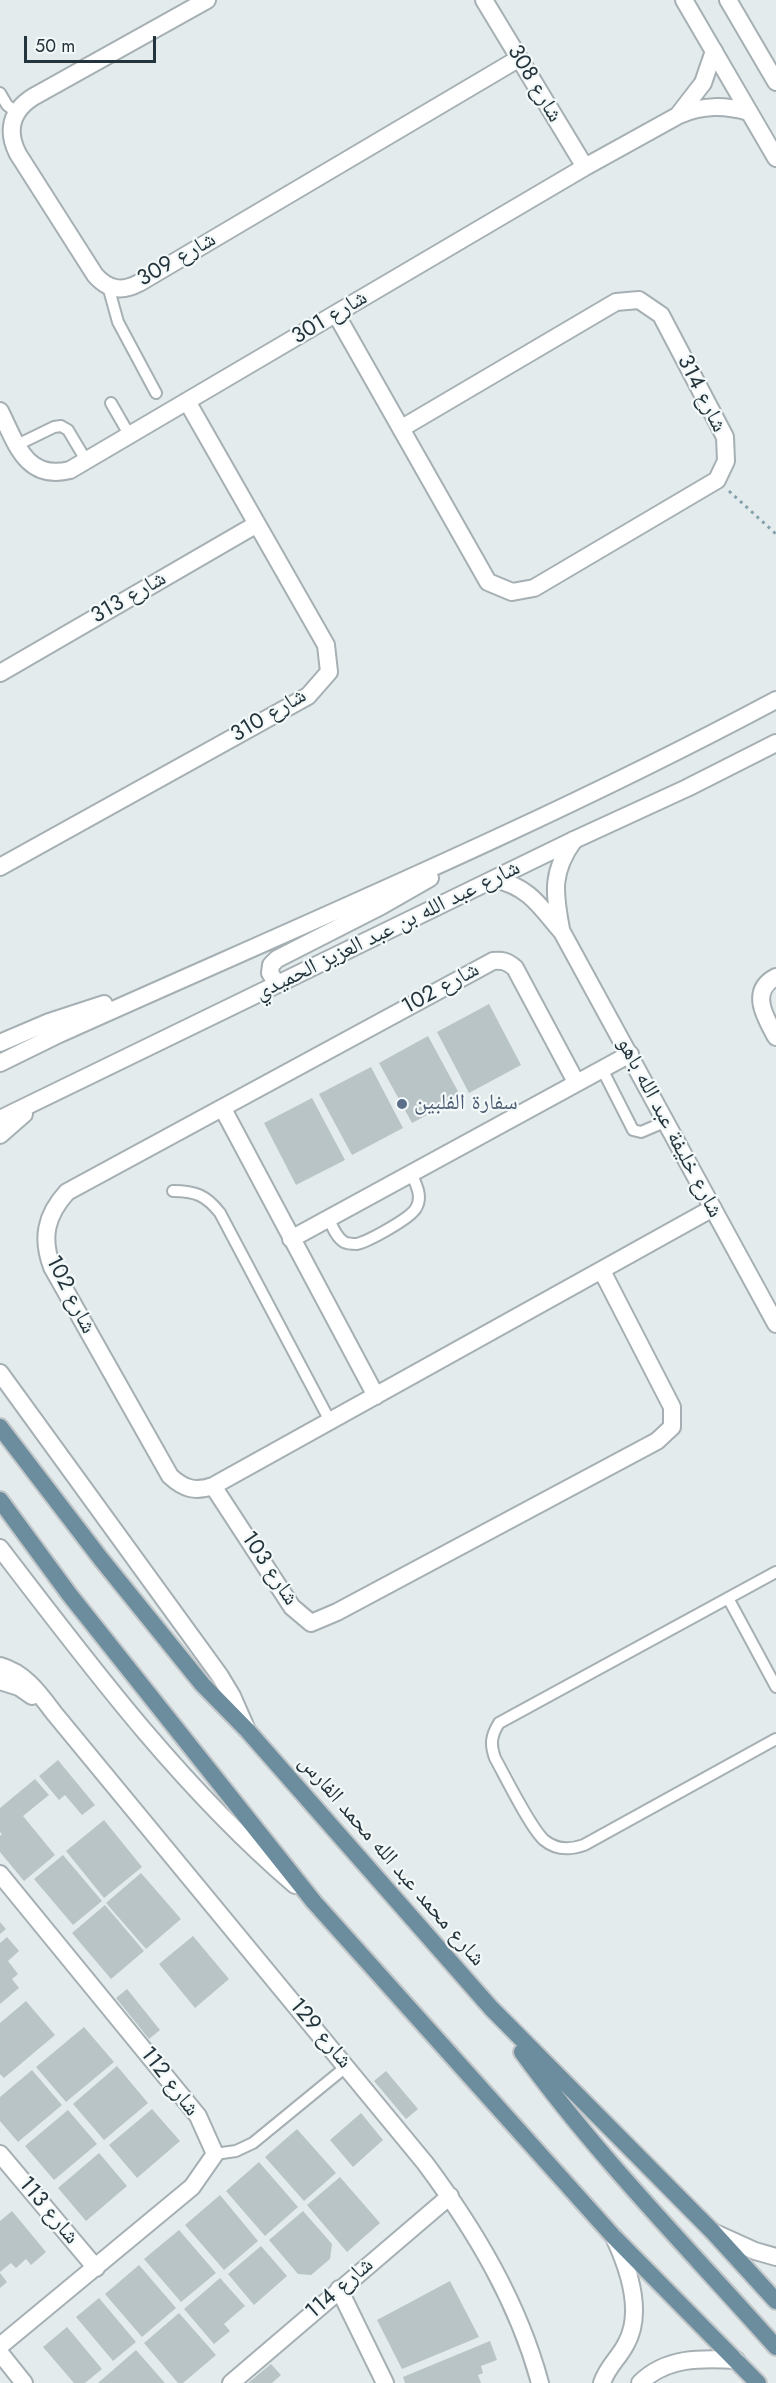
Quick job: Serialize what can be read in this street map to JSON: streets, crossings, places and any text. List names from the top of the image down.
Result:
{
  "streets": {
    "main road": ["شارع محمد عبد الله محمد الفارس"],
    "street": [
      "شارع 308",
      "شارع 309",
      "شارع 301",
      "شارع 314",
      "شارع 313",
      "شارع 310",
      "شارع عبد الله بن عبد العزيز الحميدي",
      "شارع 102",
      "شارع خليفة عبد الله باهو",
      "شارع 103",
      "شارع 129",
      "شارع 112",
      "شارع 113",
      "شارع 114"
    ]
  },
  "crossings": [
    ["شارع 308", "شارع 309"],
    ["شارع 308", "شارع 301"],
    ["شارع 301", "شارع 310"],
    ["شارع 313", "شارع 310"],
    ["شارع عبد الله بن عبد العزيز الحميدي", "شارع خليفة عبد الله باهو"],
    ["شارع 102", "شارع 103"],
    ["شارع 129", "شارع 114"]
  ],
  "places": ["سفارة الفلبين"],
  "scale_bar": "50 m"
}
